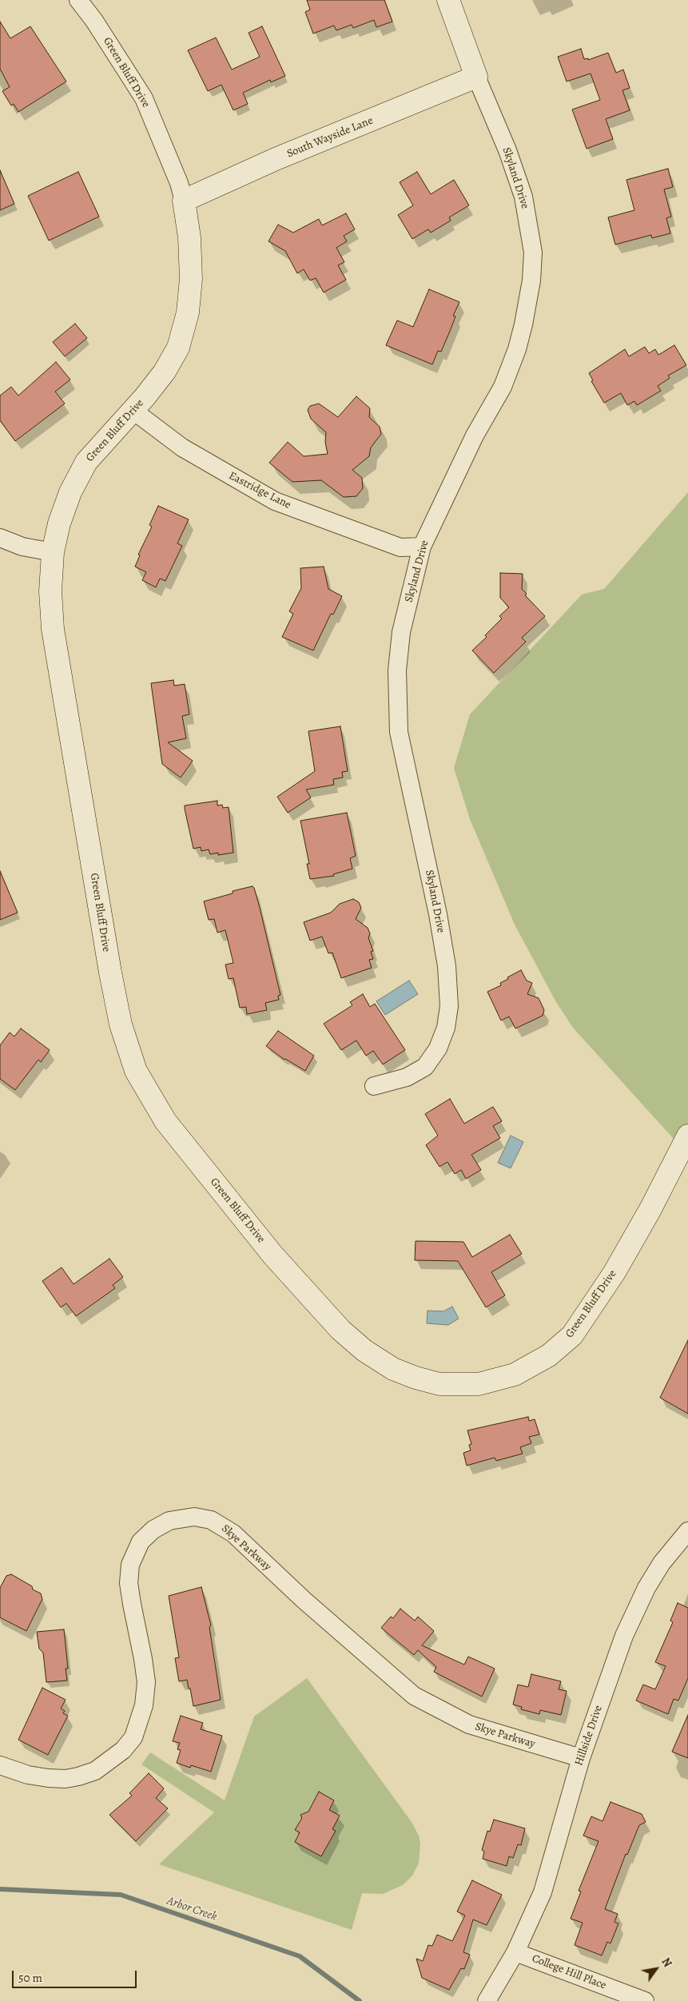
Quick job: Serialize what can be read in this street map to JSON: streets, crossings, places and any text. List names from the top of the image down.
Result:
{
  "streets": {
    "street": [
      "Green Bluff Drive",
      "South Wayside Lane",
      "Skyland Drive",
      "Eastridge Lane",
      "Skye Parkway",
      "Hillside Drive",
      "College Hill Place"
    ]
  },
  "crossings": [
    ["Green Bluff Drive", "South Wayside Lane"],
    ["Green Bluff Drive", "Eastridge Lane"],
    ["South Wayside Lane", "Skyland Drive"],
    ["Skyland Drive", "Eastridge Lane"],
    ["Skye Parkway", "Hillside Drive"],
    ["Hillside Drive", "College Hill Place"]
  ],
  "water": ["Arbor Creek"],
  "scale_bar": "50 m",
  "north": "top right"
}
